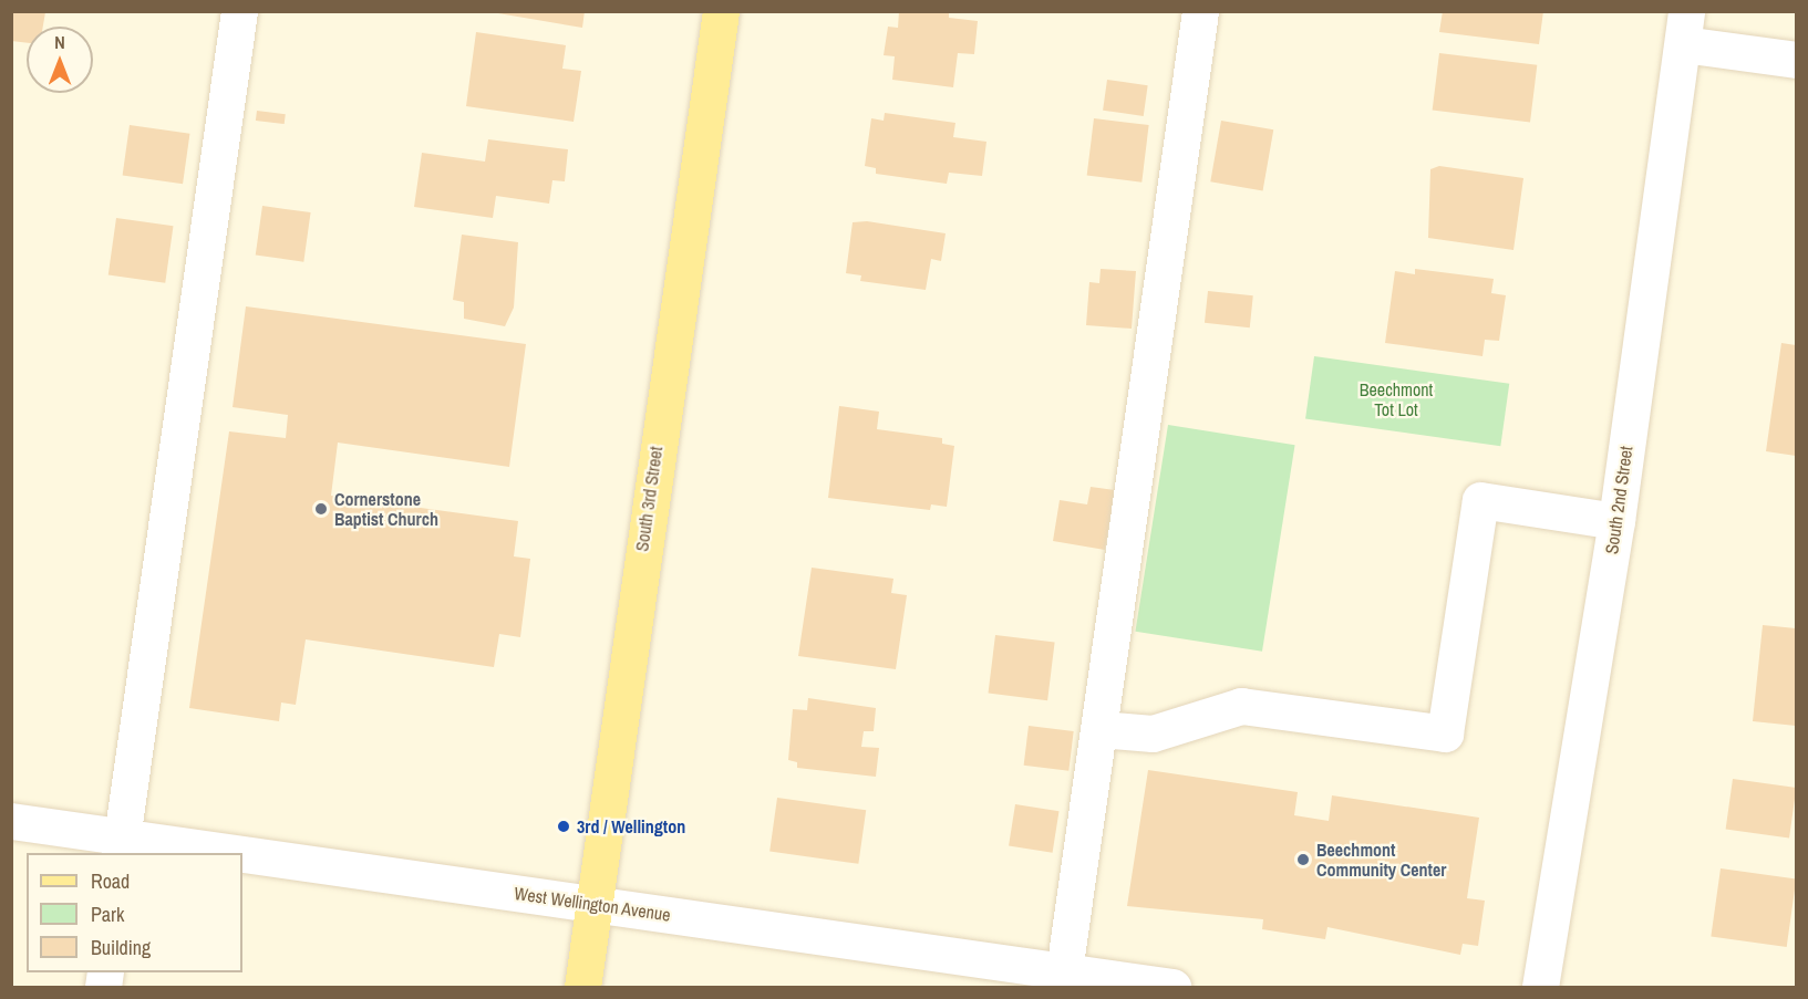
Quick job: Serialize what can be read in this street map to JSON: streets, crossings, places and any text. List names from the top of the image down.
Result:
{
  "streets": {
    "main road": ["South 3rd Street"],
    "street": ["South 2nd Street", "West Wellington Avenue"]
  },
  "crossings": [
    ["South 3rd Street", "West Wellington Avenue"]
  ],
  "parks": ["Beechmont Tot Lot"],
  "places": ["Cornerstone Baptist Church", "3rd / Wellington", "Beechmont Community Center"],
  "legend": ["Road", "Park", "Building"],
  "north": "top"
}
